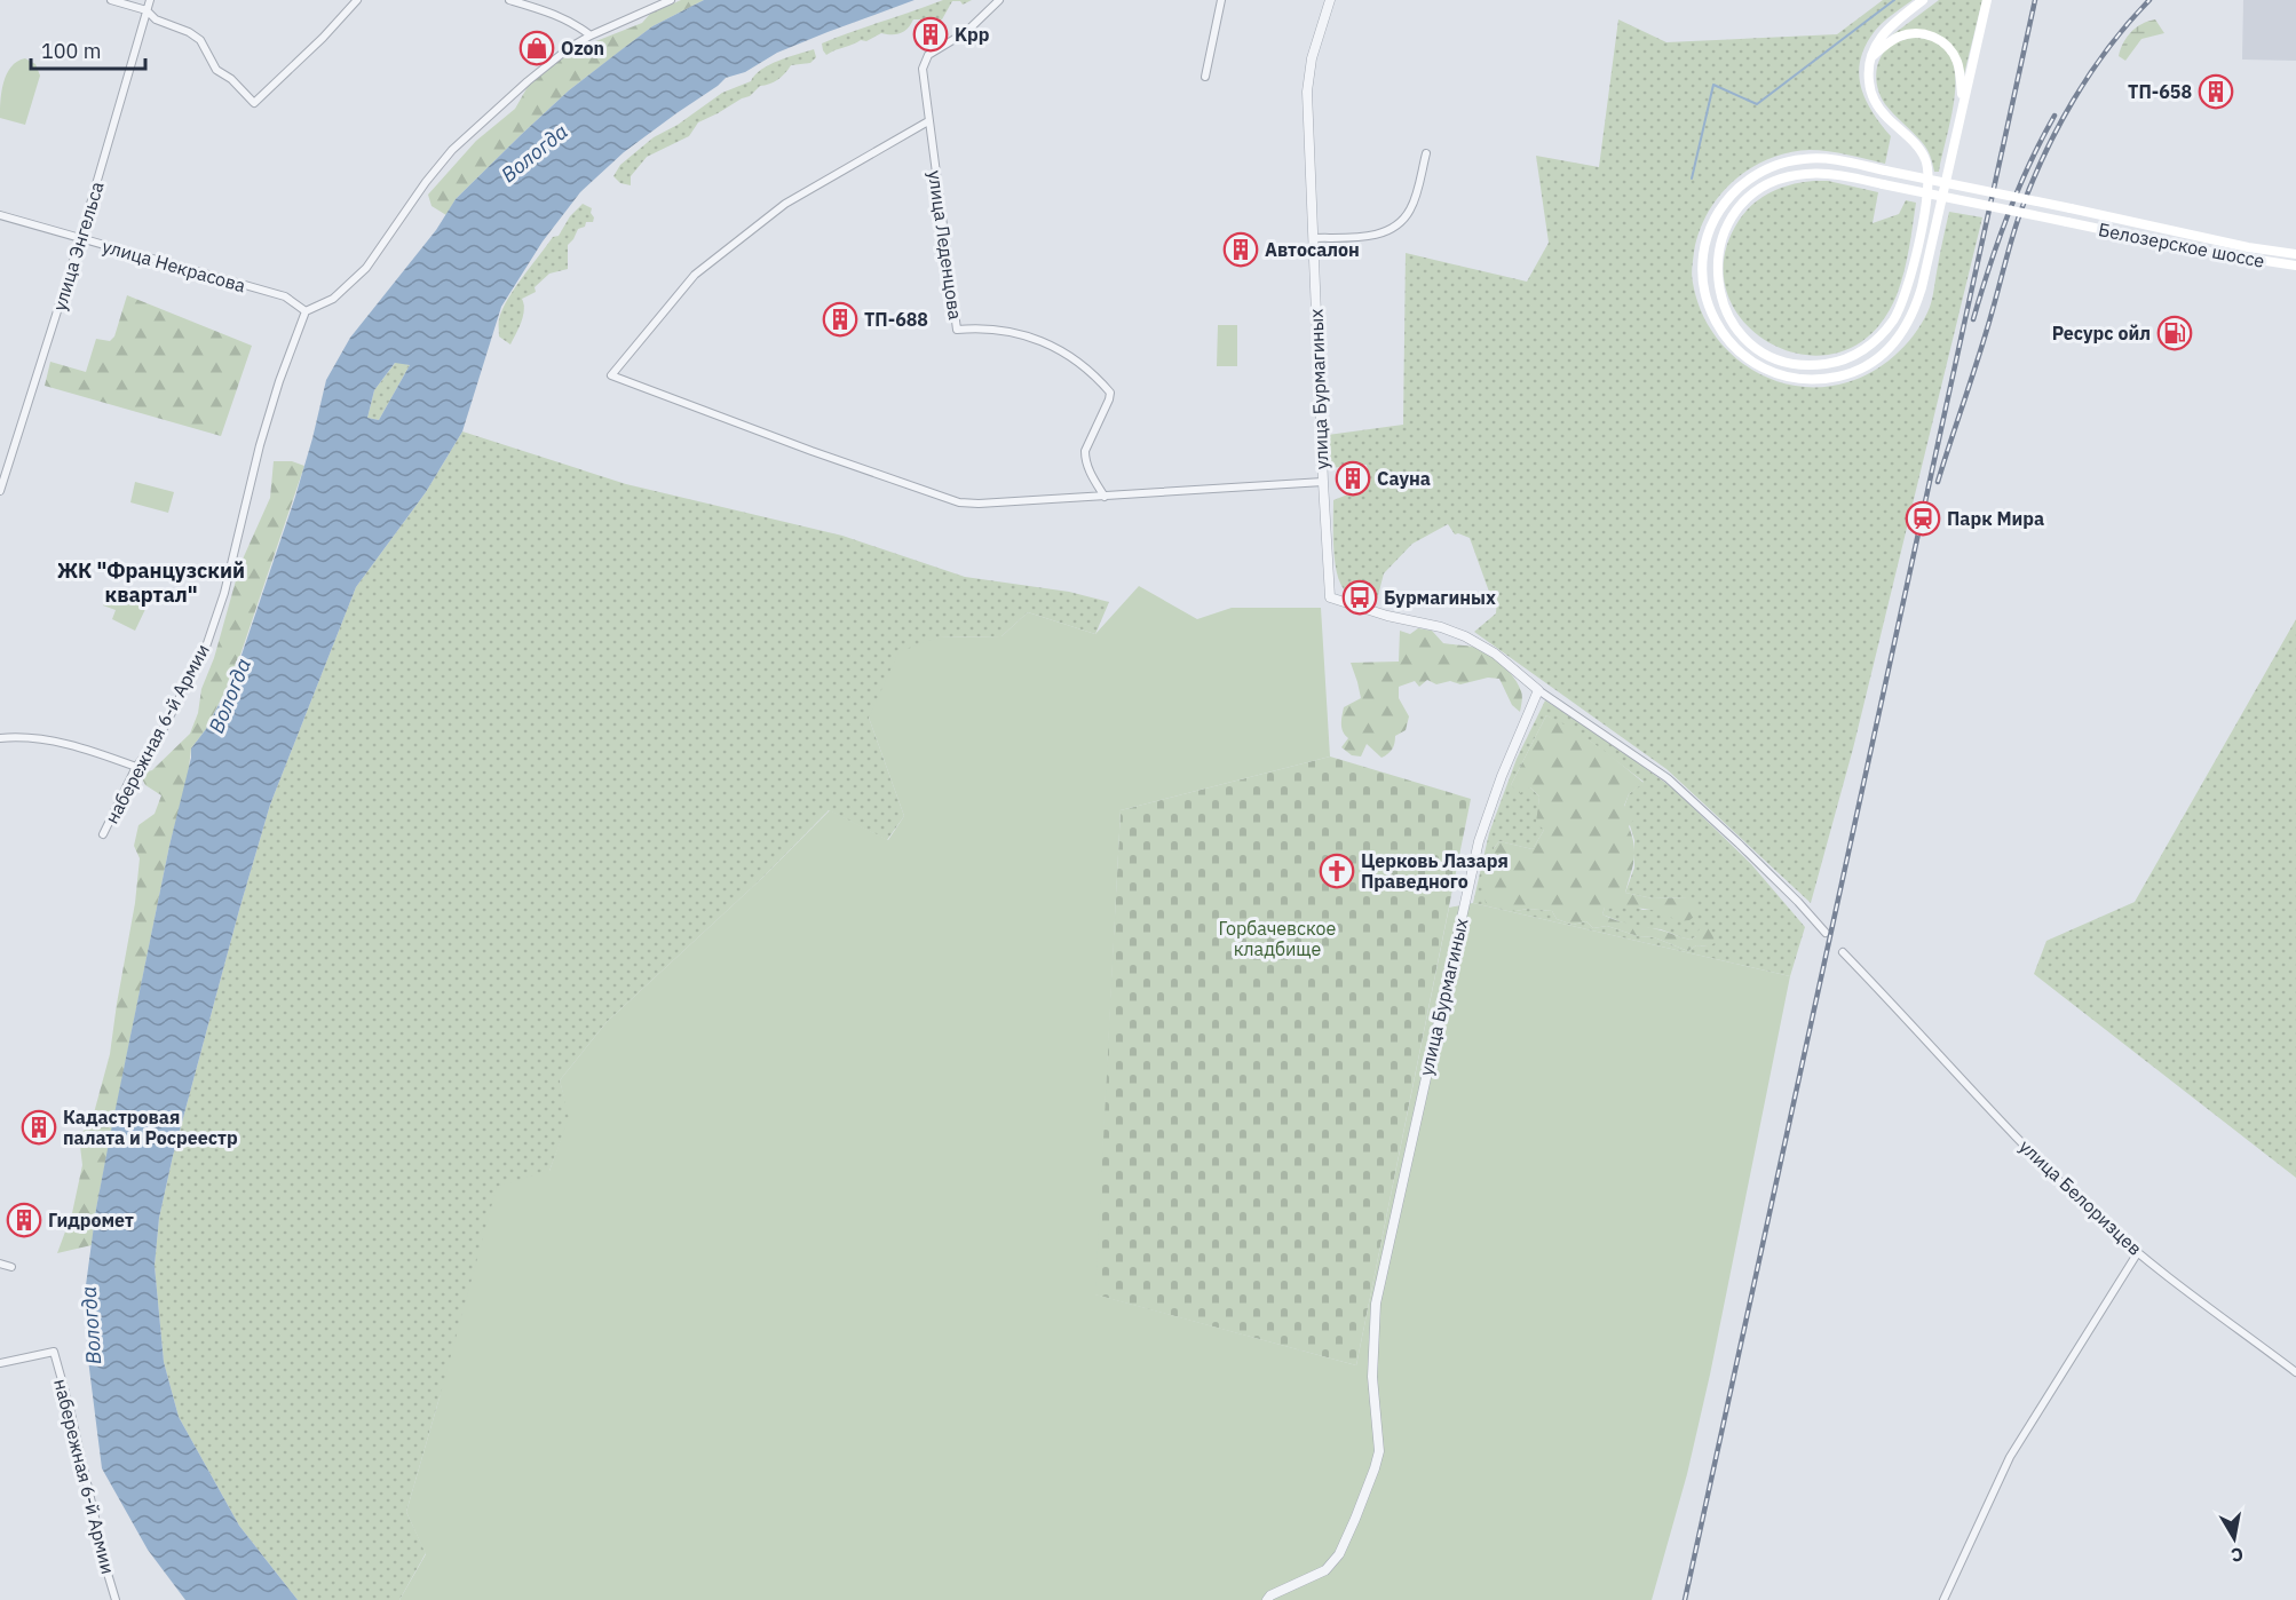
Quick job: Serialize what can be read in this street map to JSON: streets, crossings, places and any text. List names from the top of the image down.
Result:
{
  "streets": {
    "main road": ["Белозерское шоссе"],
    "street": [
      "улица Леденцова",
      "улица Энгельса",
      "улица Некрасова",
      "улица Бурмагиных",
      "набережная 6-й Армии",
      "улица Белоризцев"
    ]
  },
  "crossings": [
    ["улица Энгельса", "улица Некрасова"],
    ["улица Некрасова", "набережная 6-й Армии"]
  ],
  "districts": ["ЖК \"Французский квартал\""],
  "water": ["Вологда"],
  "parks": ["Горбачевское кладбище"],
  "places": {
    "building": [
      "Kpp",
      "ТП-658",
      "Автосалон",
      "ТП-688",
      "Сауна",
      "Кадастровая палата и Росреестр",
      "Гидромет"
    ],
    "shop": ["Ozon"],
    "fuel station": ["Ресурс ойл"],
    "station": ["Парк Мира"],
    "bus stop": ["Бурмагиных"],
    "church": ["Церковь Лазаря Праведного"]
  },
  "scale_bar": "100 m",
  "north": "bottom"
}
